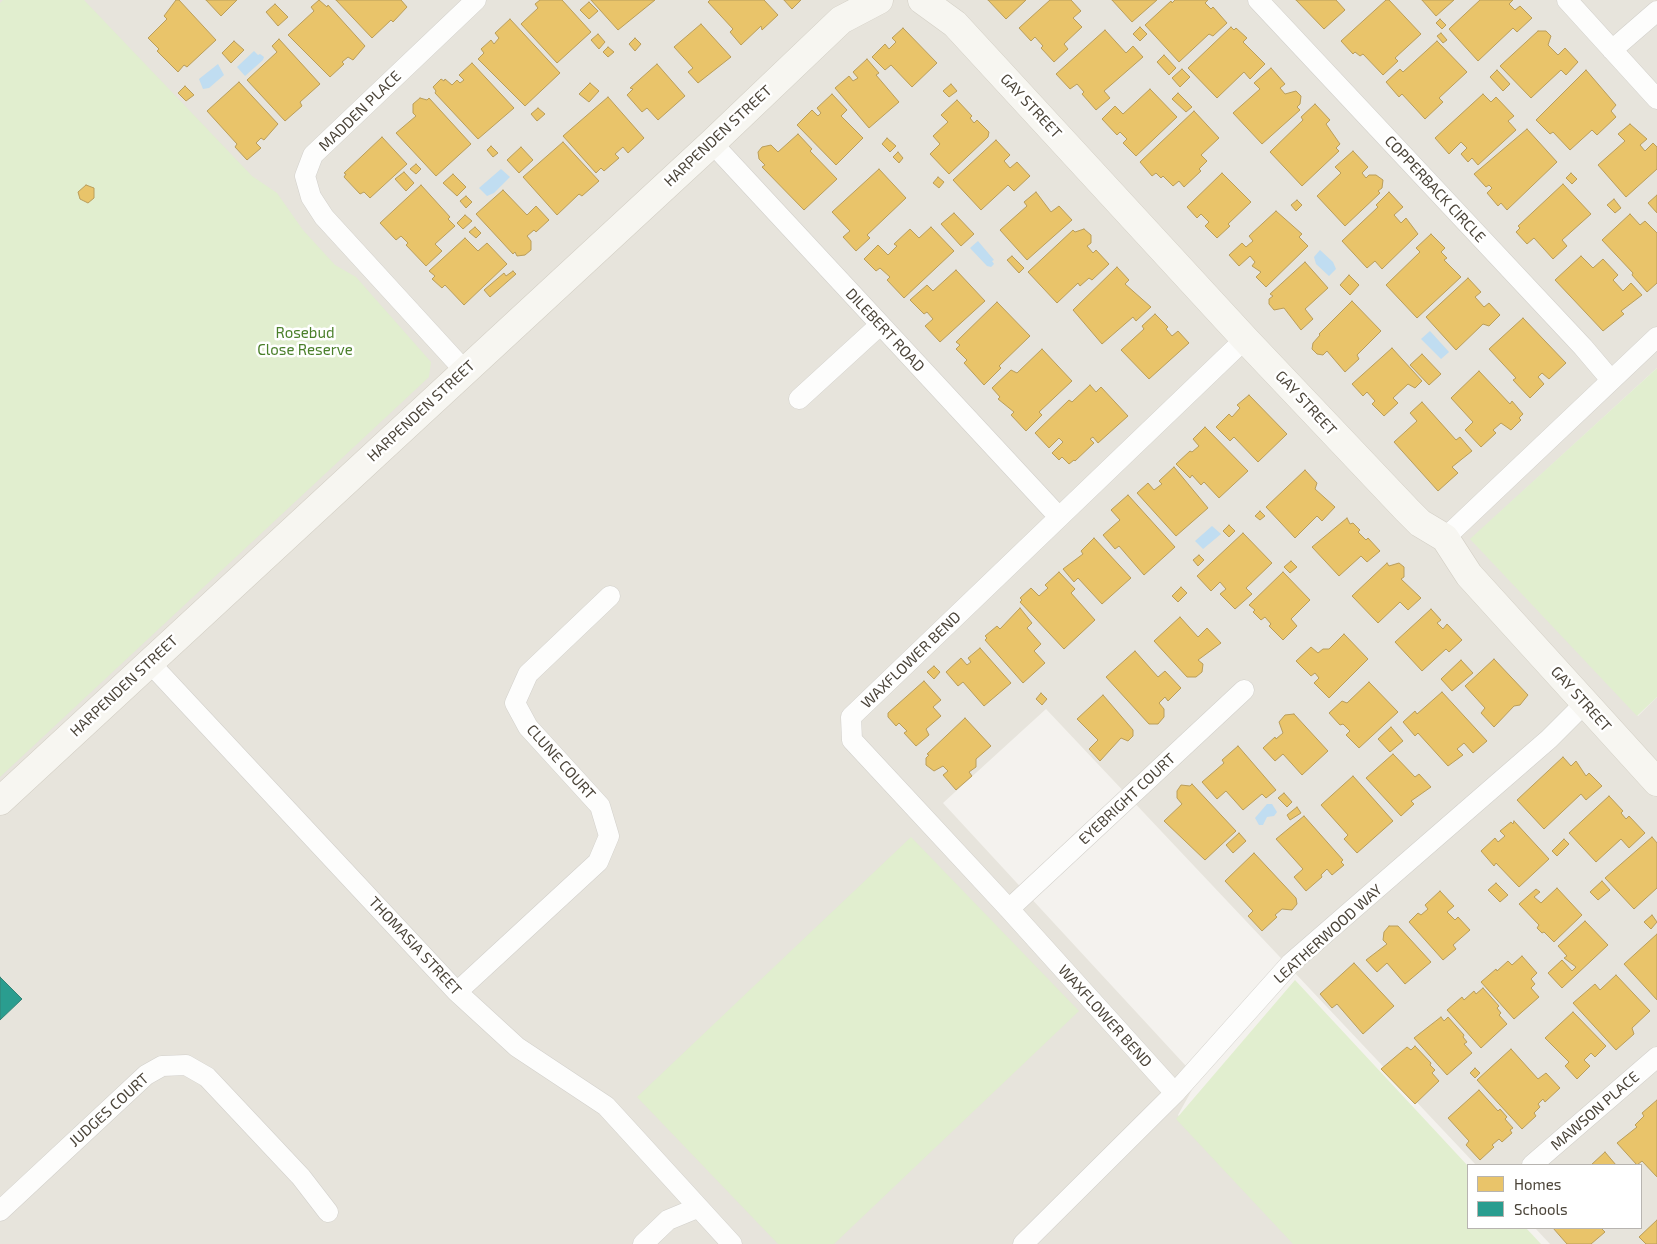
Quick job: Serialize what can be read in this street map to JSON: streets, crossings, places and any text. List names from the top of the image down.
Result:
{
  "streets": {
    "street": [
      "GAY STREET",
      "MADDEN PLACE",
      "HARPENDEN STREET",
      "COPPERBACK CIRCLE",
      "DILEBERT ROAD",
      "WAXFLOWER BEND",
      "CLUNE COURT",
      "EYEBRIGHT COURT",
      "LEATHERWOOD WAY",
      "THOMASIA STREET",
      "JUDGES COURT",
      "MAWSON PLACE"
    ]
  },
  "crossings": [
    ["GAY STREET", "WAXFLOWER BEND"],
    ["GAY STREET", "LEATHERWOOD WAY"],
    ["MADDEN PLACE", "HARPENDEN STREET"],
    ["HARPENDEN STREET", "DILEBERT ROAD"],
    ["HARPENDEN STREET", "THOMASIA STREET"],
    ["DILEBERT ROAD", "WAXFLOWER BEND"],
    ["WAXFLOWER BEND", "EYEBRIGHT COURT"],
    ["WAXFLOWER BEND", "LEATHERWOOD WAY"],
    ["CLUNE COURT", "THOMASIA STREET"]
  ],
  "parks": ["Rosebud Close Reserve"],
  "legend": ["Homes", "Schools"]
}
